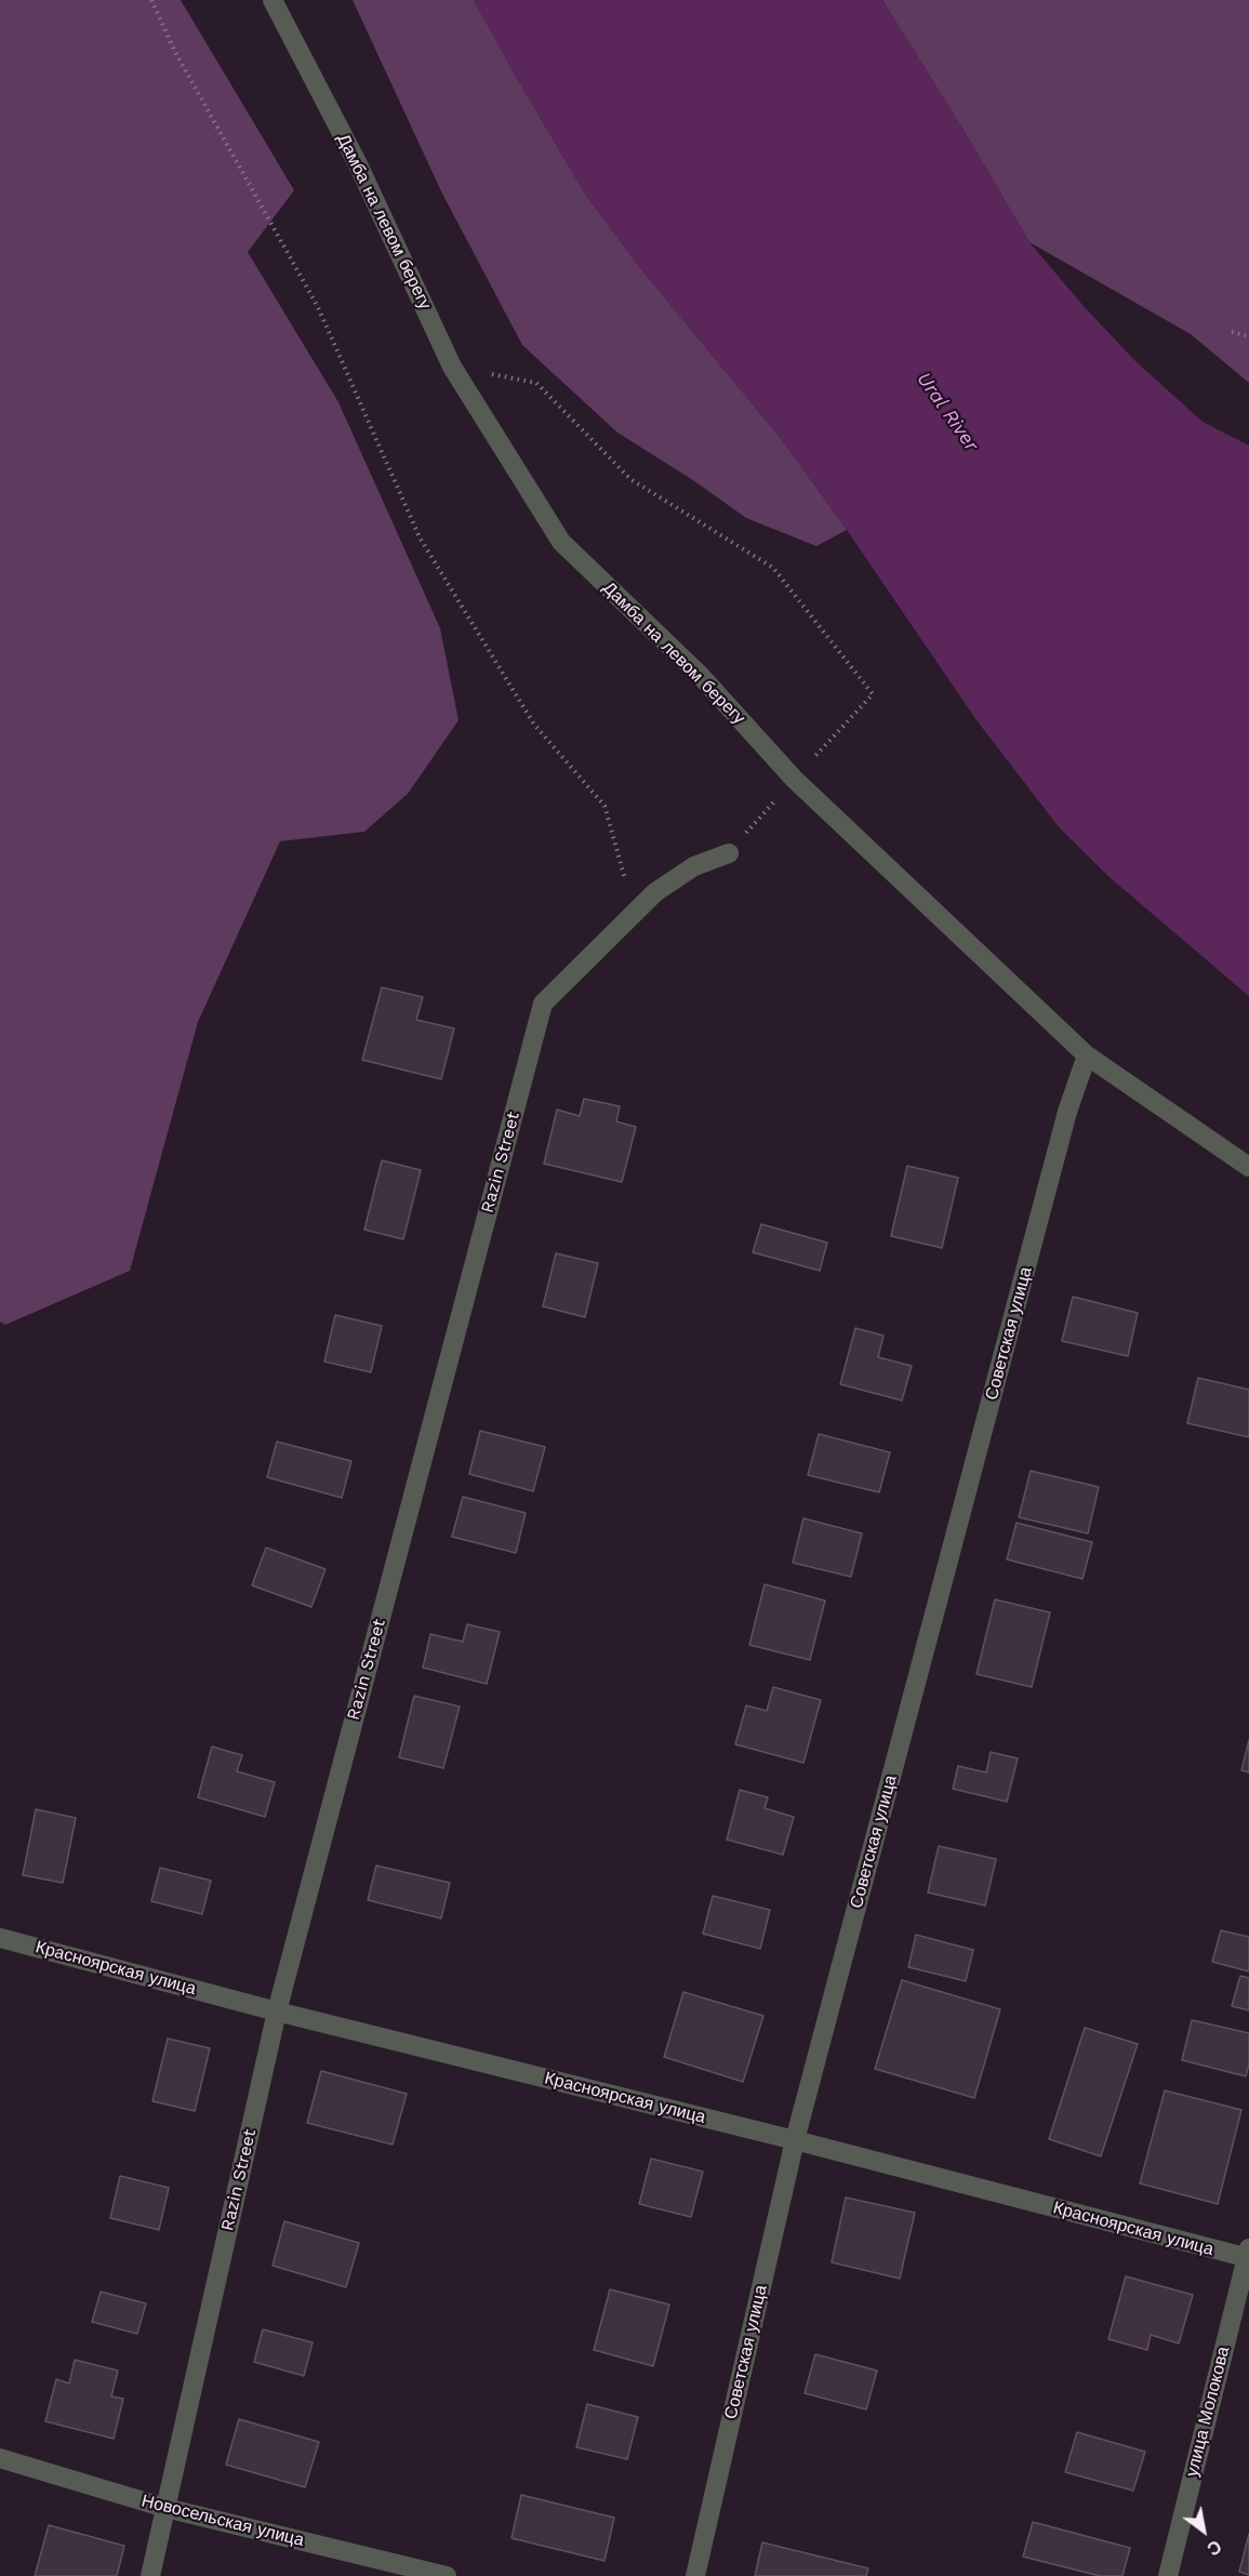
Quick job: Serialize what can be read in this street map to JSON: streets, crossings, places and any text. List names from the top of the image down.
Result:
{
  "streets": {
    "street": [
      "Дамба на левом берегу",
      "Razin Street",
      "Советская улица",
      "Красноярская улица",
      "улица Молокова",
      "Новосельская улица"
    ]
  },
  "crossings": [
    ["Дамба на левом берегу", "Советская улица"],
    ["Razin Street", "Красноярская улица"],
    ["Razin Street", "Новосельская улица"],
    ["Советская улица", "Красноярская улица"],
    ["Красноярская улица", "улица Молокова"]
  ],
  "water": ["Ural River"],
  "north": "bottom right"
}
